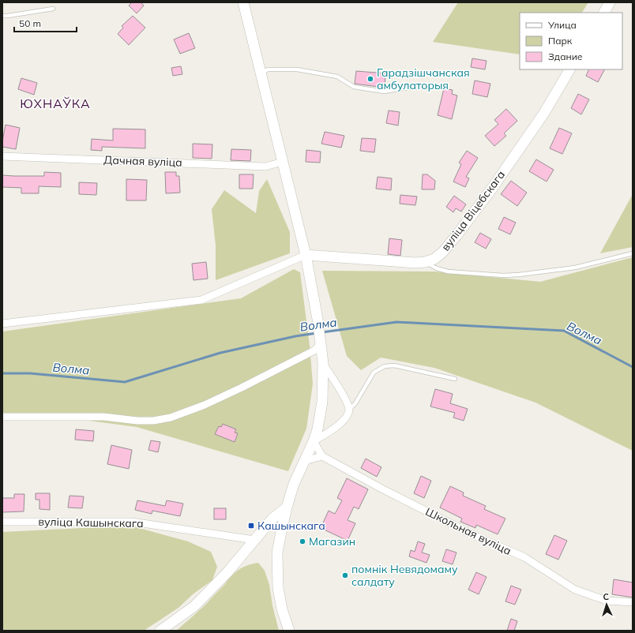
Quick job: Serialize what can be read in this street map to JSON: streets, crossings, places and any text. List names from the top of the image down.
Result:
{
  "streets": {
    "main road": ["вуліца Віцебскага"],
    "street": ["Дачная вуліца", "вуліца Кашынскага", "Школьная вуліца"]
  },
  "districts": ["ЮХНАЎКА"],
  "water": ["Волма"],
  "places": {
    "other": ["Гарадзішчанская амбулаторыя", "Магазин", "помнік Невядомаму салдату"],
    "transit": ["Кашынскага"]
  },
  "legend": ["Улица", "Парк", "Здание"],
  "scale_bar": "50 m",
  "north": "top"
}
